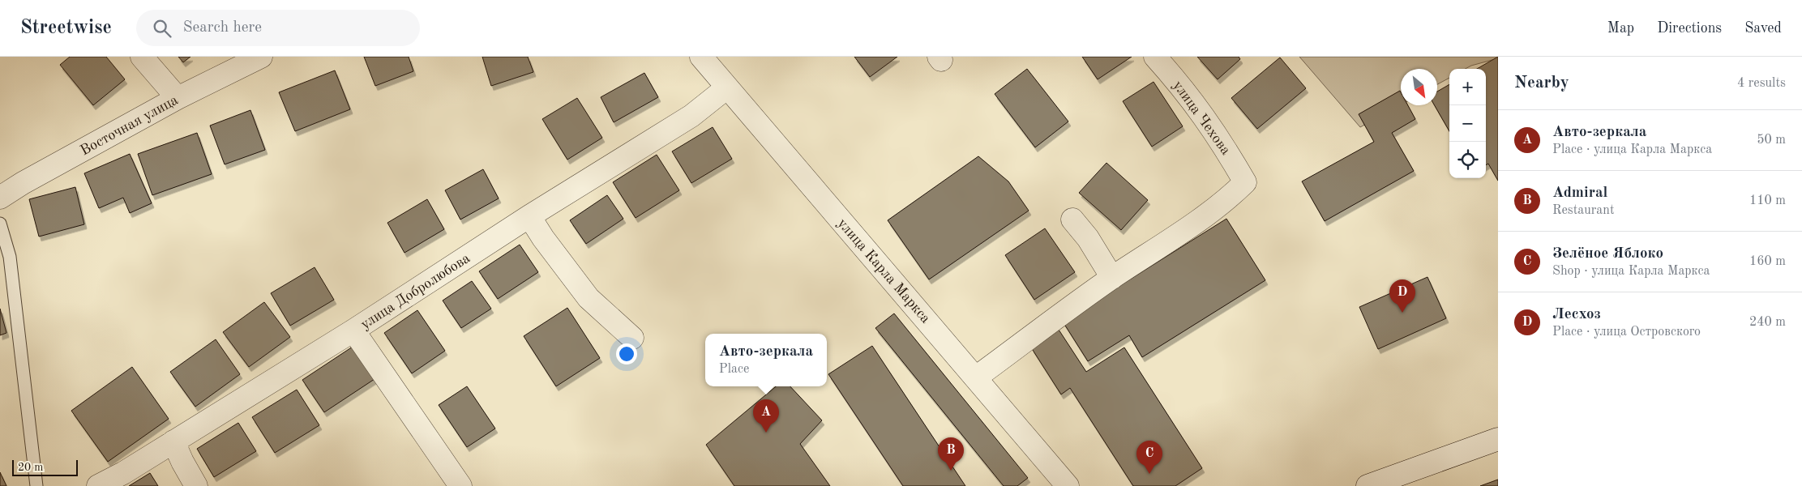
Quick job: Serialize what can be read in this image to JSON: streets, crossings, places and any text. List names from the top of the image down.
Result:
{
  "streets": {
    "street": [
      "улица Чехова",
      "Восточная улица",
      "улица Карла Маркса",
      "улица Добролюбова"
    ]
  },
  "crossings": [
    ["улица Карла Маркса", "улица Добролюбова"]
  ],
  "scale_bar": "20 m",
  "north": "bottom right",
  "page": {
    "header": "Streetwise",
    "search": "Search here",
    "nav": ["Map", "Directions", "Saved"],
    "heading": ["Nearby", "4 results"],
    "map_buttons": ["+", "−"],
    "list": [
      {
        "mark": "A",
        "name": "Авто-зеркала",
        "note": "Place · улица Карла Маркса",
        "value": "50 m"
      },
      {
        "mark": "B",
        "name": "Admiral",
        "note": "Restaurant",
        "value": "110 m"
      },
      {
        "mark": "C",
        "name": "Зелёное Яблоко",
        "note": "Shop · улица Карла Маркса",
        "value": "160 m"
      },
      {
        "mark": "D",
        "name": "Лесхоз",
        "note": "Place · улица Островского",
        "value": "240 m"
      }
    ],
    "pins": [
      "D",
      "A",
      "B",
      "C"
    ],
    "popup": ["Авто-зеркала", "Place"],
    "scale": "20 m"
  }
}
